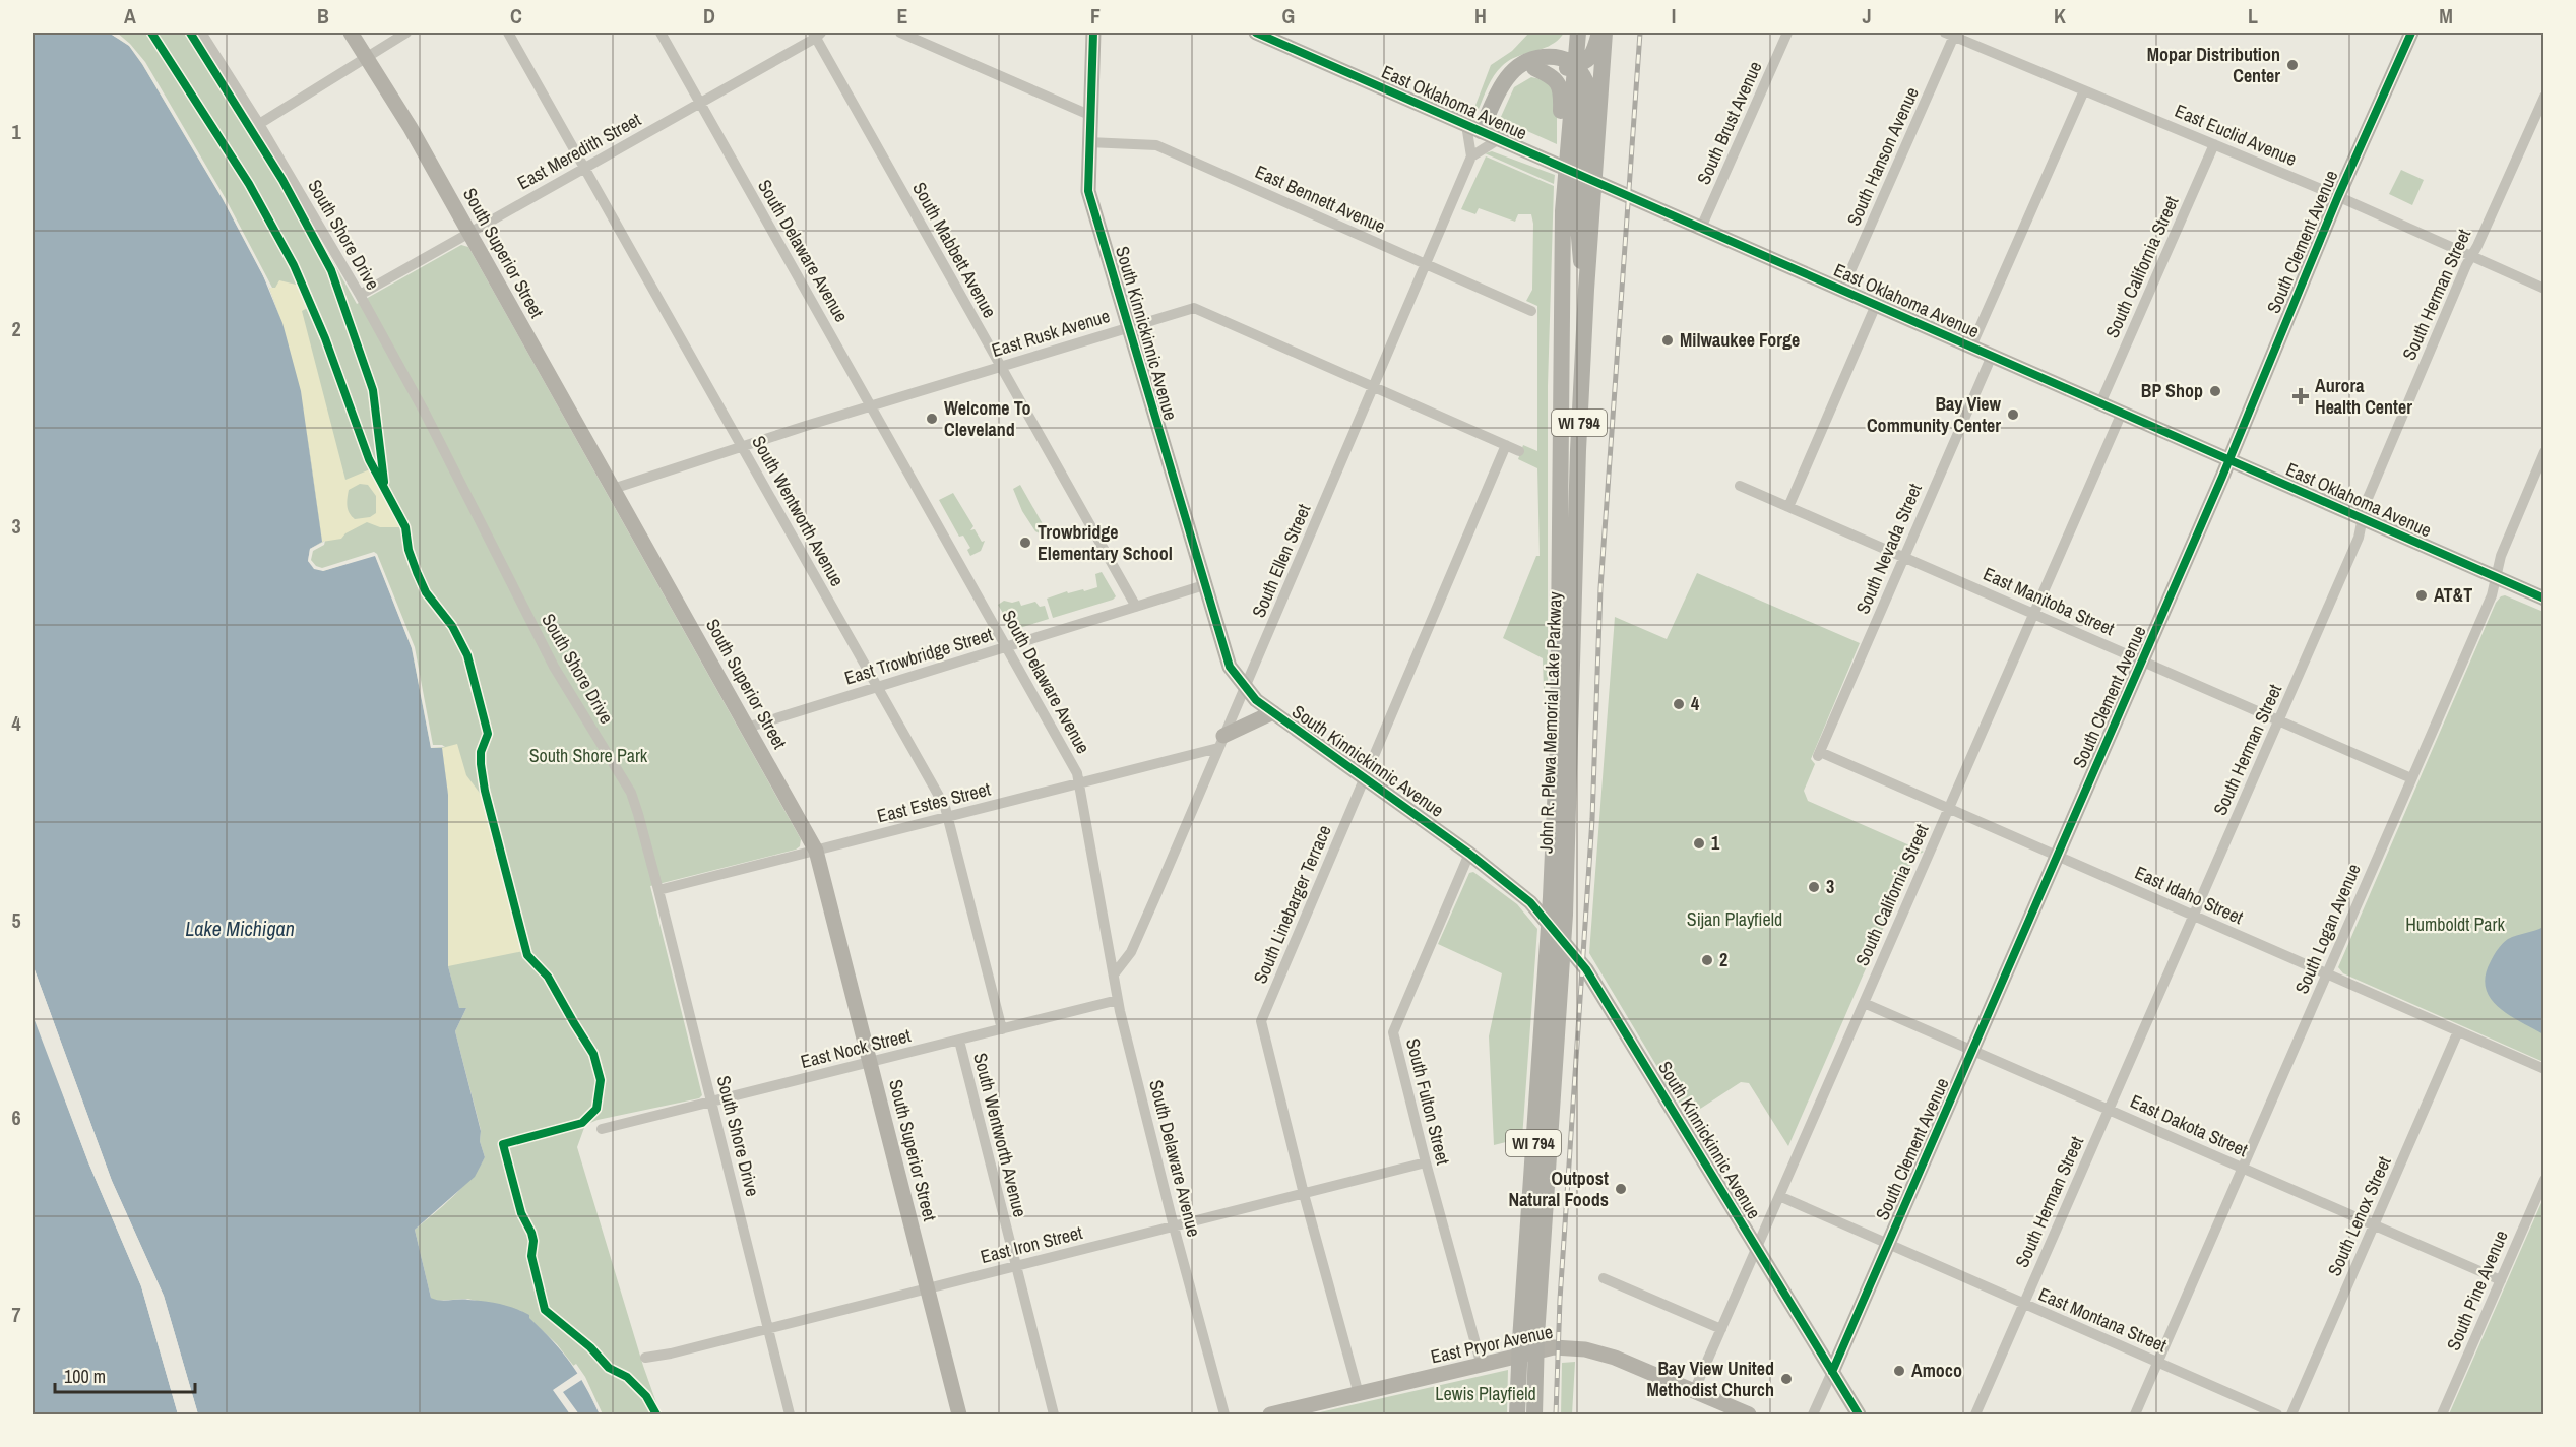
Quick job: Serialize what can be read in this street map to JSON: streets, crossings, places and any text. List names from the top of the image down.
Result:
{
  "streets": {
    "main road": ["WI 794", "John R. Plewa Memorial Lake Parkway"],
    "street": [
      "East Oklahoma Avenue",
      "South Brust Avenue",
      "East Euclid Avenue",
      "East Meredith Street",
      "South Hanson Avenue",
      "East Bennett Avenue",
      "South Shore Drive",
      "South Clement Avenue",
      "South Mabbett Avenue",
      "South Delaware Avenue",
      "South Superior Street",
      "South California Street",
      "South Herman Street",
      "East Rusk Avenue",
      "South Kinnickinnic Avenue",
      "South Wentworth Avenue",
      "South Nevada Street",
      "South Ellen Street",
      "East Manitoba Street",
      "East Trowbridge Street",
      "East Estes Street",
      "East Idaho Street",
      "South Linebarger Terrace",
      "South Logan Avenue",
      "East Nock Street",
      "South Fulton Street",
      "East Dakota Street",
      "South Lenox Street",
      "East Iron Street",
      "South Pine Avenue",
      "East Montana Street",
      "East Pryor Avenue"
    ]
  },
  "crossings": [
    ["East Oklahoma Avenue", "South Brust Avenue"],
    ["East Oklahoma Avenue", "South Hanson Avenue"],
    ["East Oklahoma Avenue", "South Clement Avenue"],
    ["East Oklahoma Avenue", "South California Street"],
    ["East Oklahoma Avenue", "South Herman Street"],
    ["East Oklahoma Avenue", "South Nevada Street"],
    ["East Oklahoma Avenue", "South Logan Avenue"],
    ["East Euclid Avenue", "South Hanson Avenue"],
    ["East Euclid Avenue", "South Clement Avenue"],
    ["East Euclid Avenue", "South California Street"],
    ["East Euclid Avenue", "South Herman Street"],
    ["East Meredith Street", "South Shore Drive"],
    ["East Meredith Street", "South Mabbett Avenue"],
    ["East Meredith Street", "South Delaware Avenue"],
    ["East Meredith Street", "South Superior Street"],
    ["East Meredith Street", "South Wentworth Avenue"],
    ["East Bennett Avenue", "South Kinnickinnic Avenue"],
    ["East Bennett Avenue", "South Ellen Street"],
    ["South Shore Drive", "East Estes Street"],
    ["South Shore Drive", "East Nock Street"],
    ["South Shore Drive", "East Iron Street"],
    ["South Clement Avenue", "South Kinnickinnic Avenue"],
    ["South Clement Avenue", "East Manitoba Street"],
    ["South Clement Avenue", "East Idaho Street"],
    ["South Clement Avenue", "East Dakota Street"],
    ["South Clement Avenue", "East Montana Street"],
    ["South Mabbett Avenue", "East Rusk Avenue"],
    ["South Mabbett Avenue", "East Trowbridge Street"],
    ["South Delaware Avenue", "East Rusk Avenue"],
    ["South Delaware Avenue", "South Ellen Street"],
    ["South Delaware Avenue", "East Trowbridge Street"],
    ["South Delaware Avenue", "East Estes Street"],
    ["South Delaware Avenue", "East Nock Street"],
    ["South Delaware Avenue", "East Iron Street"],
    ["South Superior Street", "East Rusk Avenue"],
    ["South Superior Street", "East Trowbridge Street"],
    ["South Superior Street", "East Estes Street"],
    ["South Superior Street", "East Nock Street"],
    ["South Superior Street", "East Iron Street"],
    ["South California Street", "South Kinnickinnic Avenue"],
    ["South California Street", "East Manitoba Street"],
    ["South California Street", "East Idaho Street"],
    ["South California Street", "East Dakota Street"],
    ["South California Street", "East Montana Street"],
    ["South California Street", "East Pryor Avenue"],
    ["South Herman Street", "East Manitoba Street"],
    ["South Herman Street", "East Idaho Street"],
    ["South Herman Street", "East Dakota Street"],
    ["South Herman Street", "East Montana Street"],
    ["East Rusk Avenue", "South Kinnickinnic Avenue"],
    ["East Rusk Avenue", "South Wentworth Avenue"],
    ["East Rusk Avenue", "South Ellen Street"],
    ["East Rusk Avenue", "South Linebarger Terrace"],
    ["South Kinnickinnic Avenue", "South Ellen Street"],
    ["South Kinnickinnic Avenue", "East Trowbridge Street"],
    ["South Kinnickinnic Avenue", "South Linebarger Terrace"],
    ["South Kinnickinnic Avenue", "South Fulton Street"],
    ["South Wentworth Avenue", "East Trowbridge Street"],
    ["South Wentworth Avenue", "East Estes Street"],
    ["South Wentworth Avenue", "East Nock Street"],
    ["South Wentworth Avenue", "East Iron Street"],
    ["South Nevada Street", "East Manitoba Street"],
    ["South Nevada Street", "East Idaho Street"],
    ["South Ellen Street", "East Estes Street"],
    ["East Manitoba Street", "South Logan Avenue"],
    ["East Idaho Street", "South Logan Avenue"],
    ["East Idaho Street", "South Lenox Street"],
    ["South Linebarger Terrace", "East Iron Street"],
    ["South Linebarger Terrace", "East Pryor Avenue"],
    ["South Logan Avenue", "East Dakota Street"],
    ["South Logan Avenue", "East Montana Street"],
    ["South Fulton Street", "East Iron Street"],
    ["South Fulton Street", "East Pryor Avenue"],
    ["East Dakota Street", "South Lenox Street"],
    ["East Dakota Street", "South Pine Avenue"]
  ],
  "water": ["Lake Michigan"],
  "parks": [
    "South Shore Park",
    "Sijan Playfield",
    "Humboldt Park",
    "Lewis Playfield"
  ],
  "places": {
    "other": [
      "Mopar Distribution Center",
      "Milwaukee Forge",
      "BP Shop",
      "Bay View Community Center",
      "Welcome To Cleveland",
      "Trowbridge Elementary School",
      "AT&T",
      "4",
      "1",
      "3",
      "2",
      "Outpost Natural Foods",
      "Amoco",
      "Bay View United Methodist Church"
    ],
    "health": ["Aurora Health Center"]
  },
  "scale_bar": "100 m",
  "grid": {
    "columns": [
      "A",
      "B",
      "C",
      "D",
      "E",
      "F",
      "G",
      "H",
      "I",
      "J",
      "K",
      "L",
      "M"
    ],
    "rows": [
      "1",
      "2",
      "3",
      "4",
      "5",
      "6",
      "7"
    ]
  }
}
